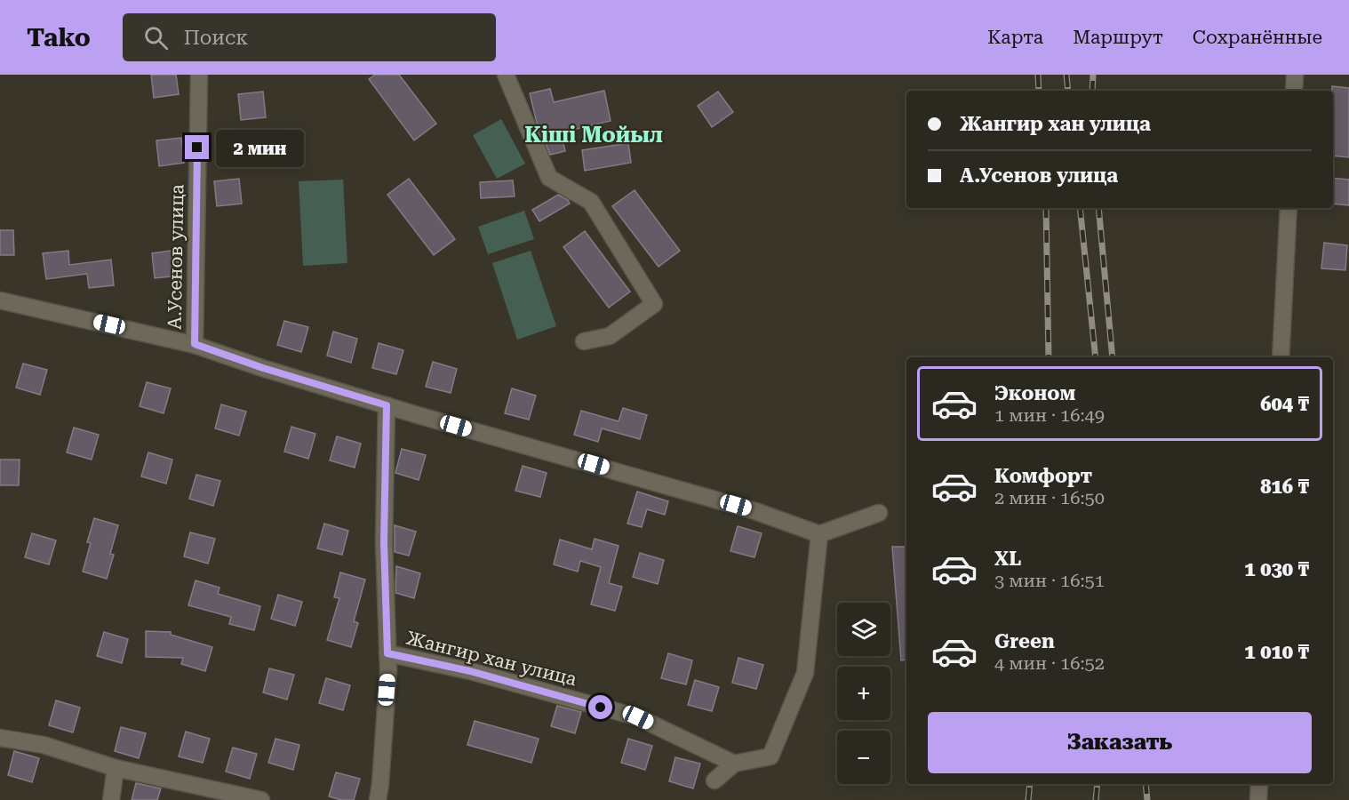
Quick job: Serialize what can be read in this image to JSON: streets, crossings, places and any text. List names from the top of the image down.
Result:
{
  "streets": {
    "street": ["А.Усенов улица", "Жангир хан улица"]
  },
  "districts": ["Кіші Мойыл"],
  "page": {
    "header": "Tako",
    "search": "Поиск",
    "nav": ["Карта", "Маршрут", "Сохранённые"],
    "banner": ["Жангир хан улица", "А.Усенов улица"],
    "bubble": "2 мин",
    "list": [
      {
        "name": "Эконом",
        "note": "1 мин · 16:49",
        "value": "604 ₸"
      },
      {
        "name": "Комфорт",
        "note": "2 мин · 16:50",
        "value": "816 ₸"
      },
      {
        "name": "XL",
        "note": "3 мин · 16:51",
        "value": "1 030 ₸"
      },
      {
        "name": "Green",
        "note": "4 мин · 16:52",
        "value": "1 010 ₸"
      }
    ],
    "map_buttons": ["+", "−"],
    "buttons": "Заказать"
  }
}
